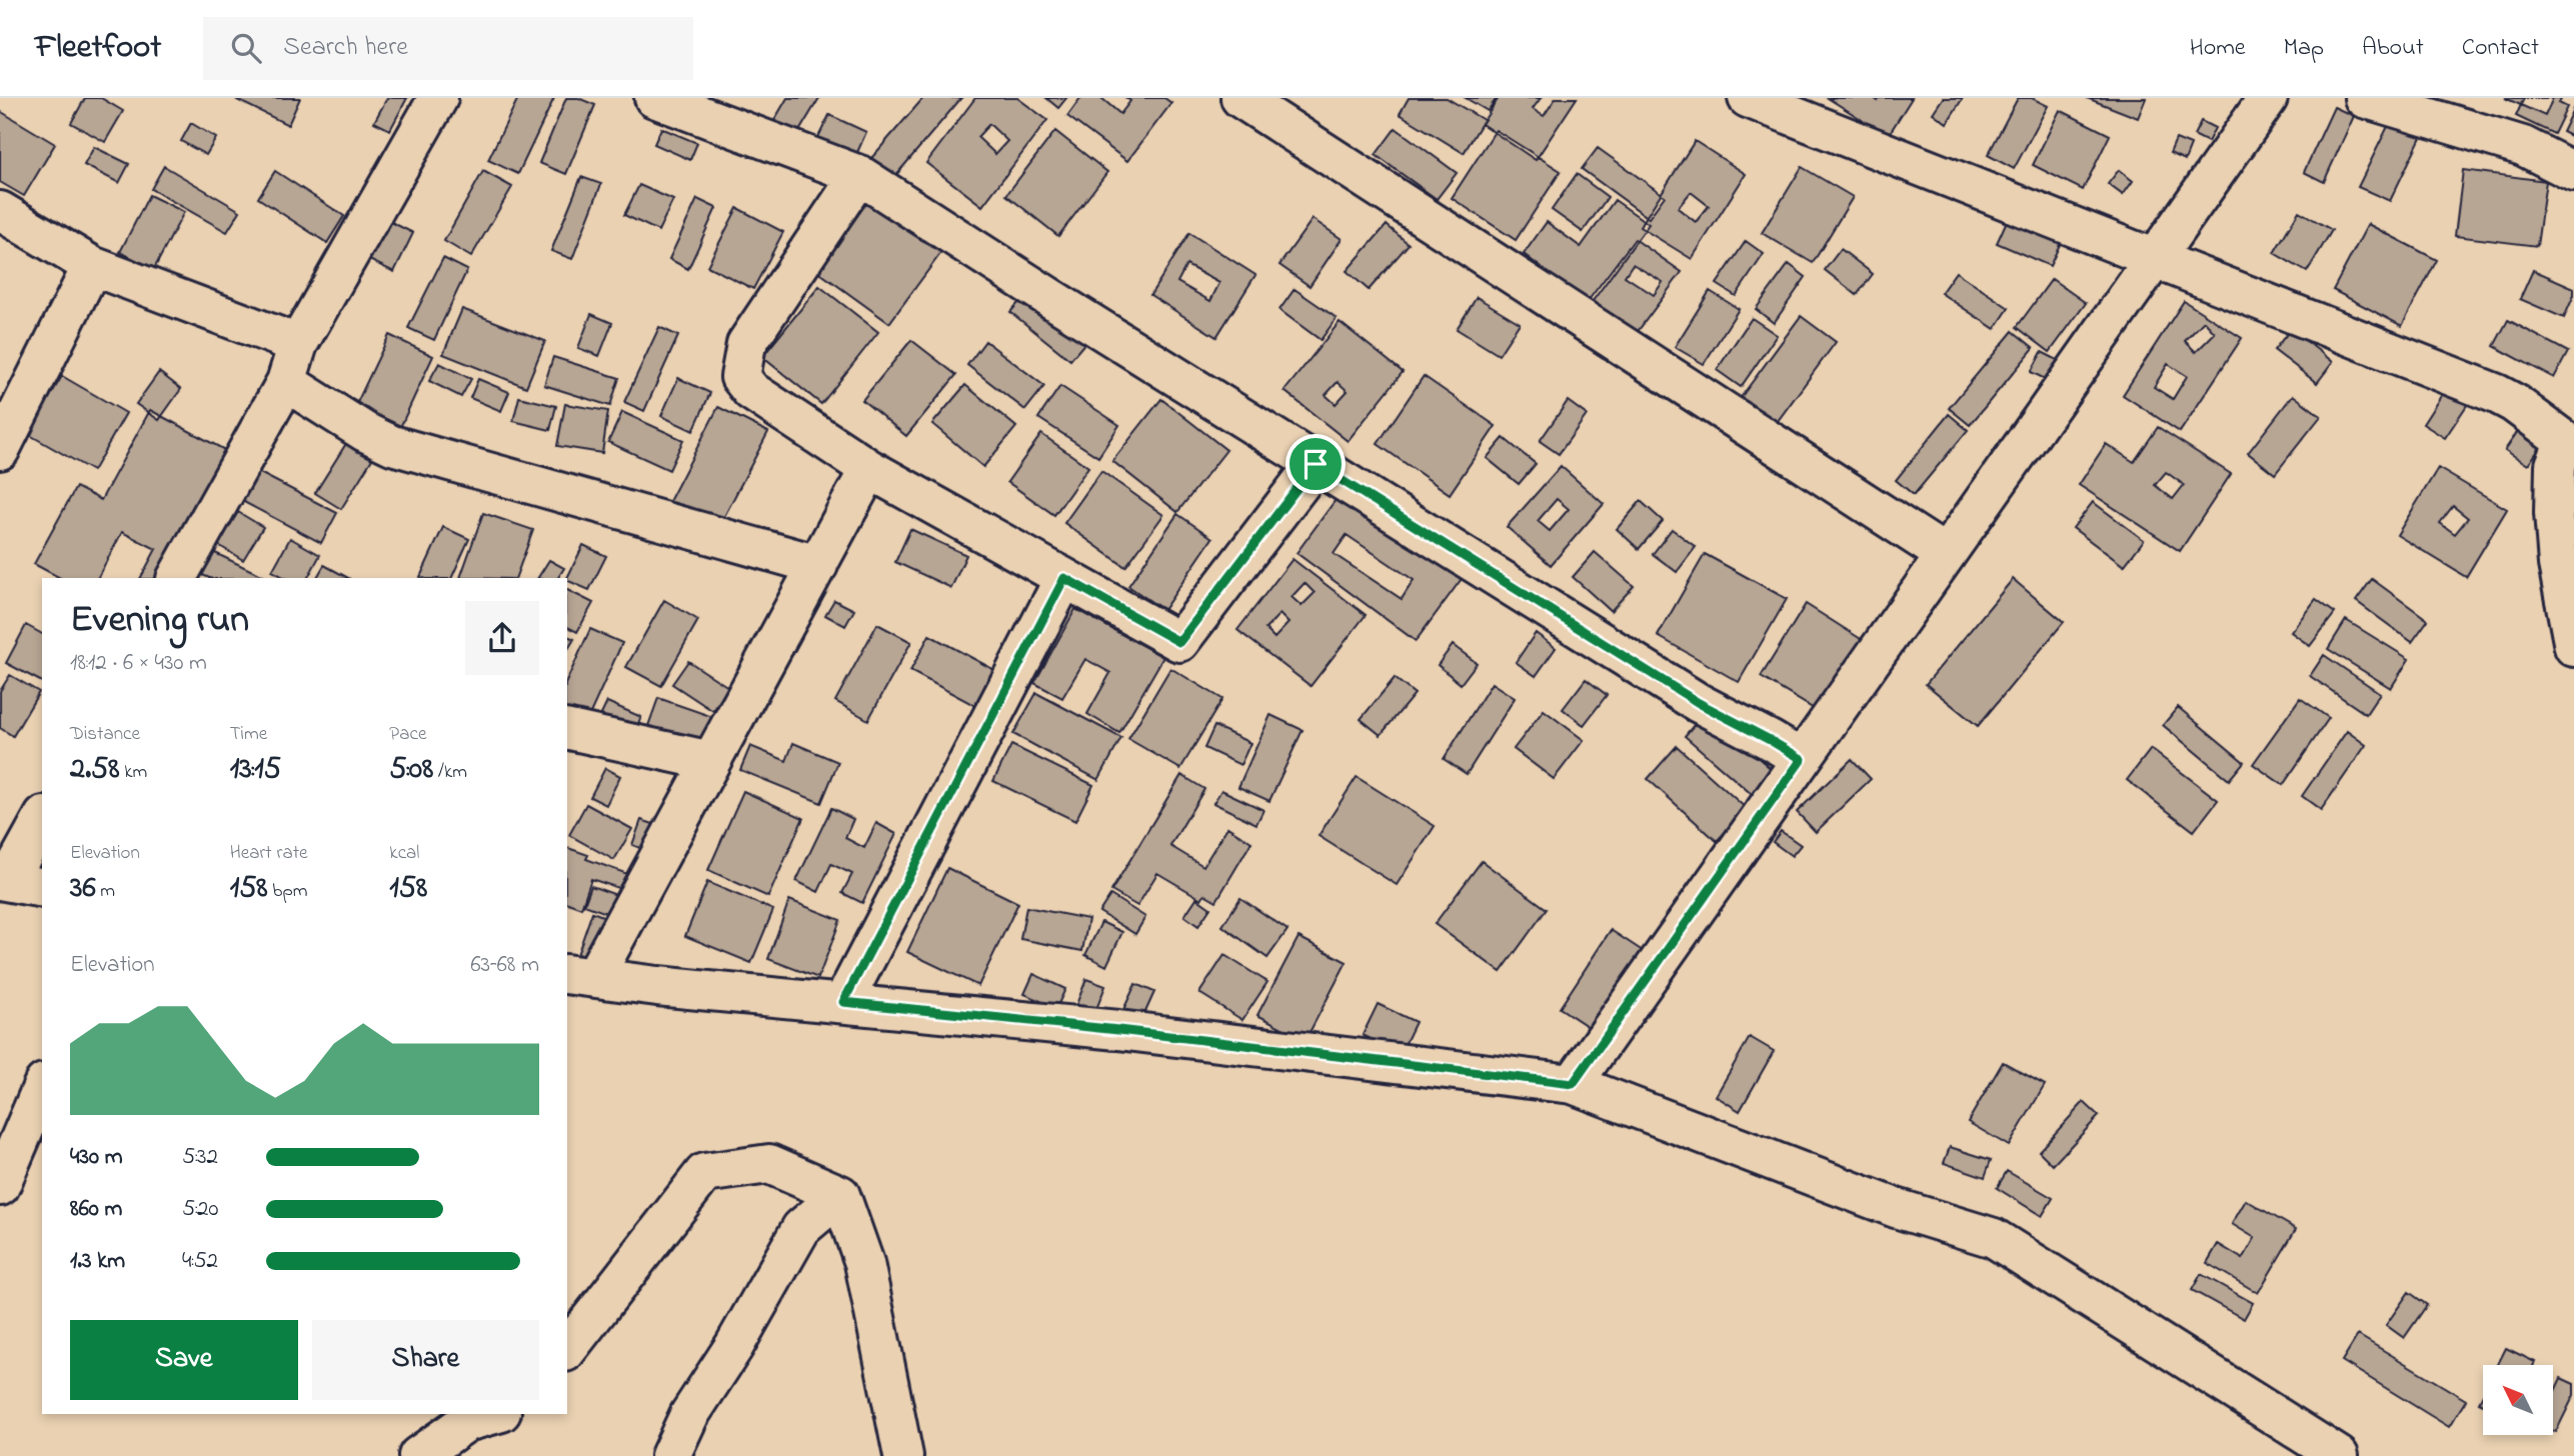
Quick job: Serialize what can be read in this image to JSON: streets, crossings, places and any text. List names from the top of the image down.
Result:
{
  "north": "top left",
  "page": {
    "header": "Fleetfoot",
    "search": "Search here",
    "nav": [
      "Home",
      "Map",
      "About",
      "Contact"
    ],
    "heading": ["Evening run", "18:12 · 6 × 430 m"],
    "stats": [
      ["Distance", "2.58 km"],
      ["Time", "13:15"],
      ["Pace", "5:08 /km"],
      ["Elevation", "36 m"],
      ["Heart rate", "158 bpm"],
      ["kcal", "158"]
    ],
    "chart": ["Elevation", "63–68 m"],
    "list": [
      {
        "name": "430 m",
        "note": "5:32"
      },
      {
        "name": "860 m",
        "note": "5:20"
      },
      {
        "name": "1.3 km",
        "note": "4:52"
      }
    ],
    "buttons": ["Save", "Share"]
  }
}
